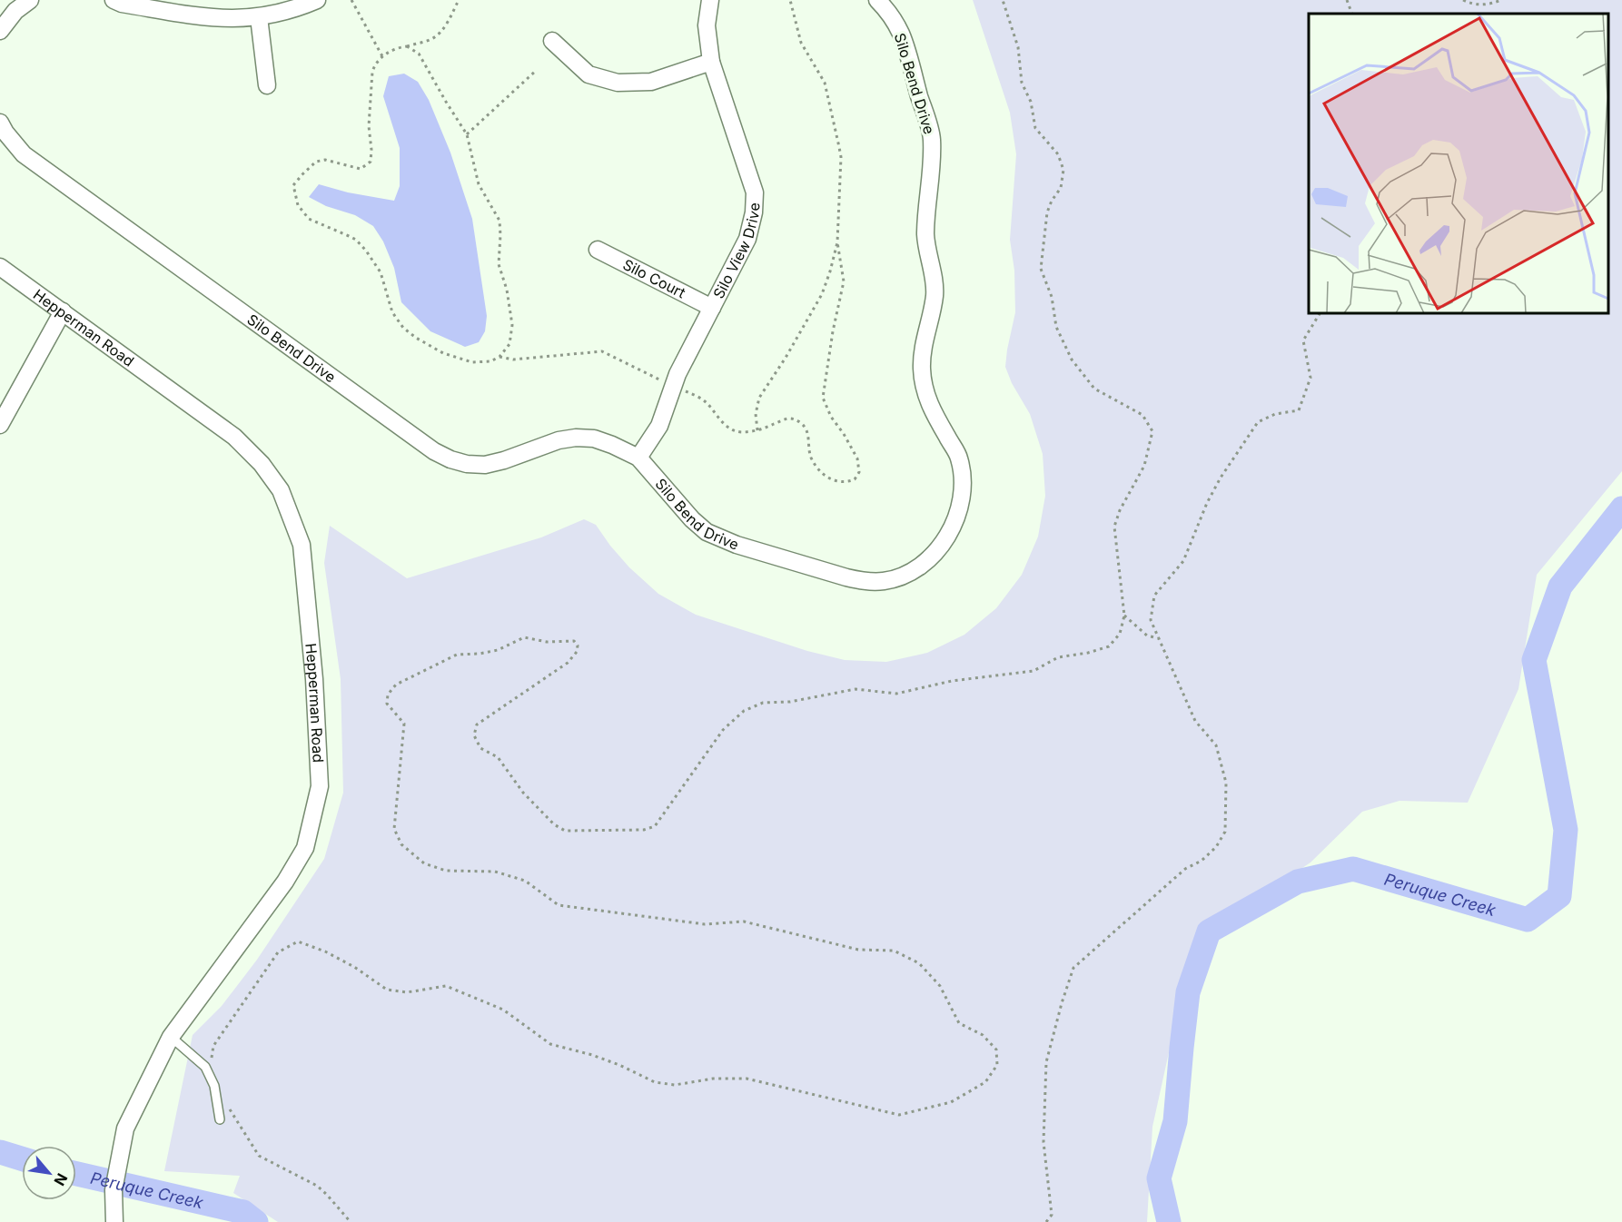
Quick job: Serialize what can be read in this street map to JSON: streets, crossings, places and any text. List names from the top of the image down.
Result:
{
  "streets": {
    "street": [
      "Silo Bend Drive",
      "Silo View Drive",
      "Silo Court",
      "Hepperman Road"
    ]
  },
  "crossings": [
    ["Silo Bend Drive", "Silo View Drive"],
    ["Silo View Drive", "Silo Court"]
  ],
  "water": ["Peruque Creek"],
  "north": "bottom right"
}
